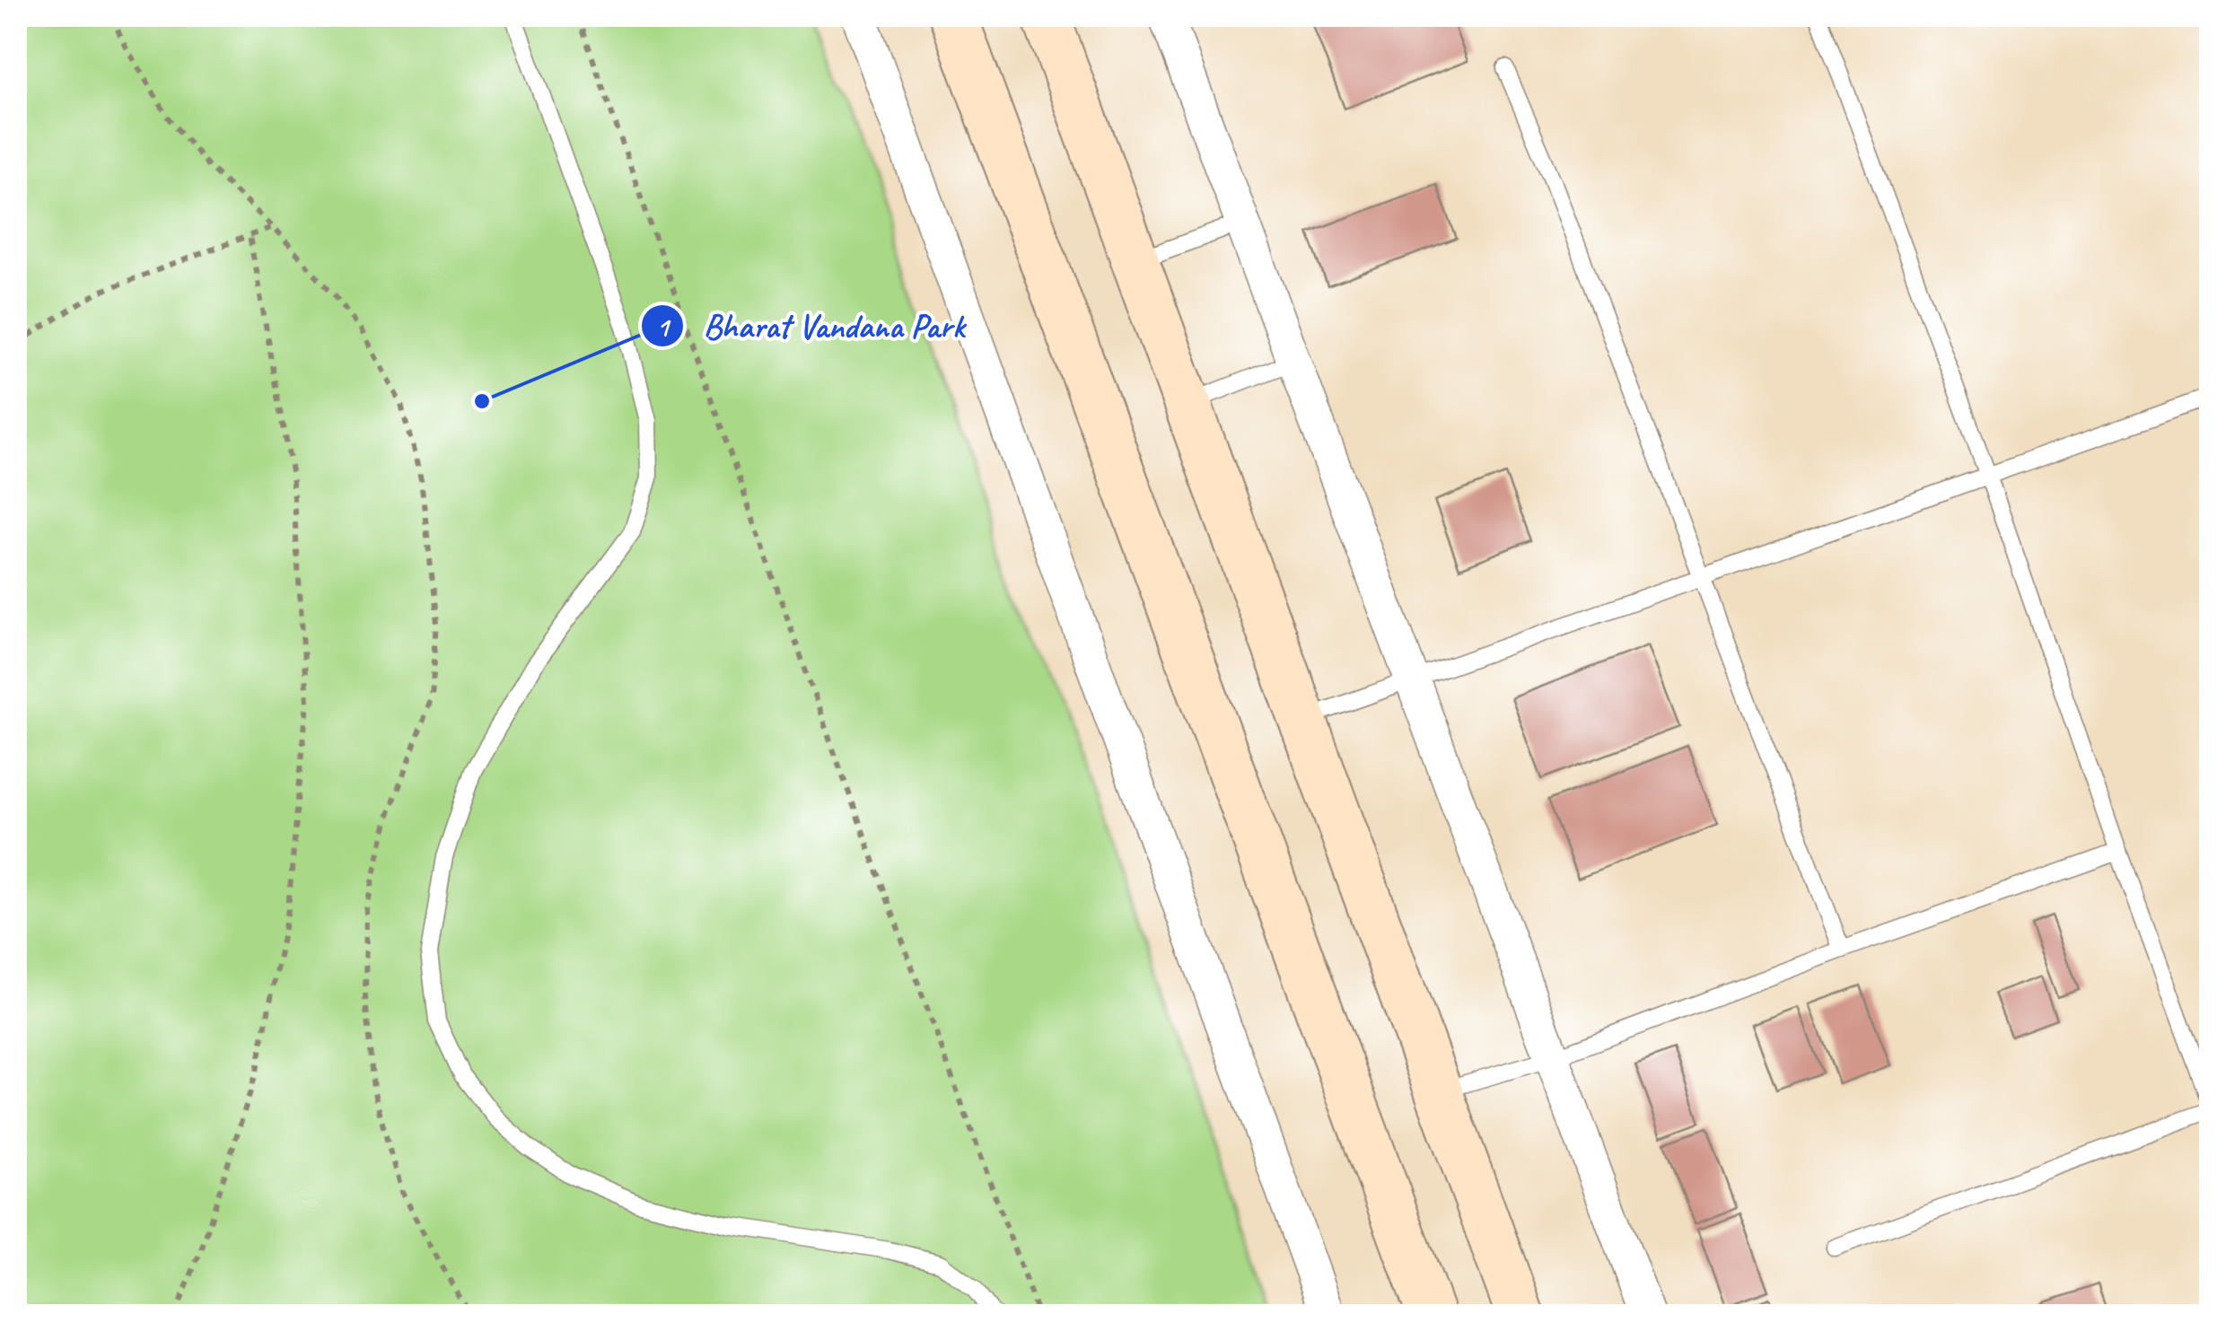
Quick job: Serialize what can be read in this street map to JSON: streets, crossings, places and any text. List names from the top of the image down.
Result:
{
  "places": ["Bharat Vandana Park"]
}
